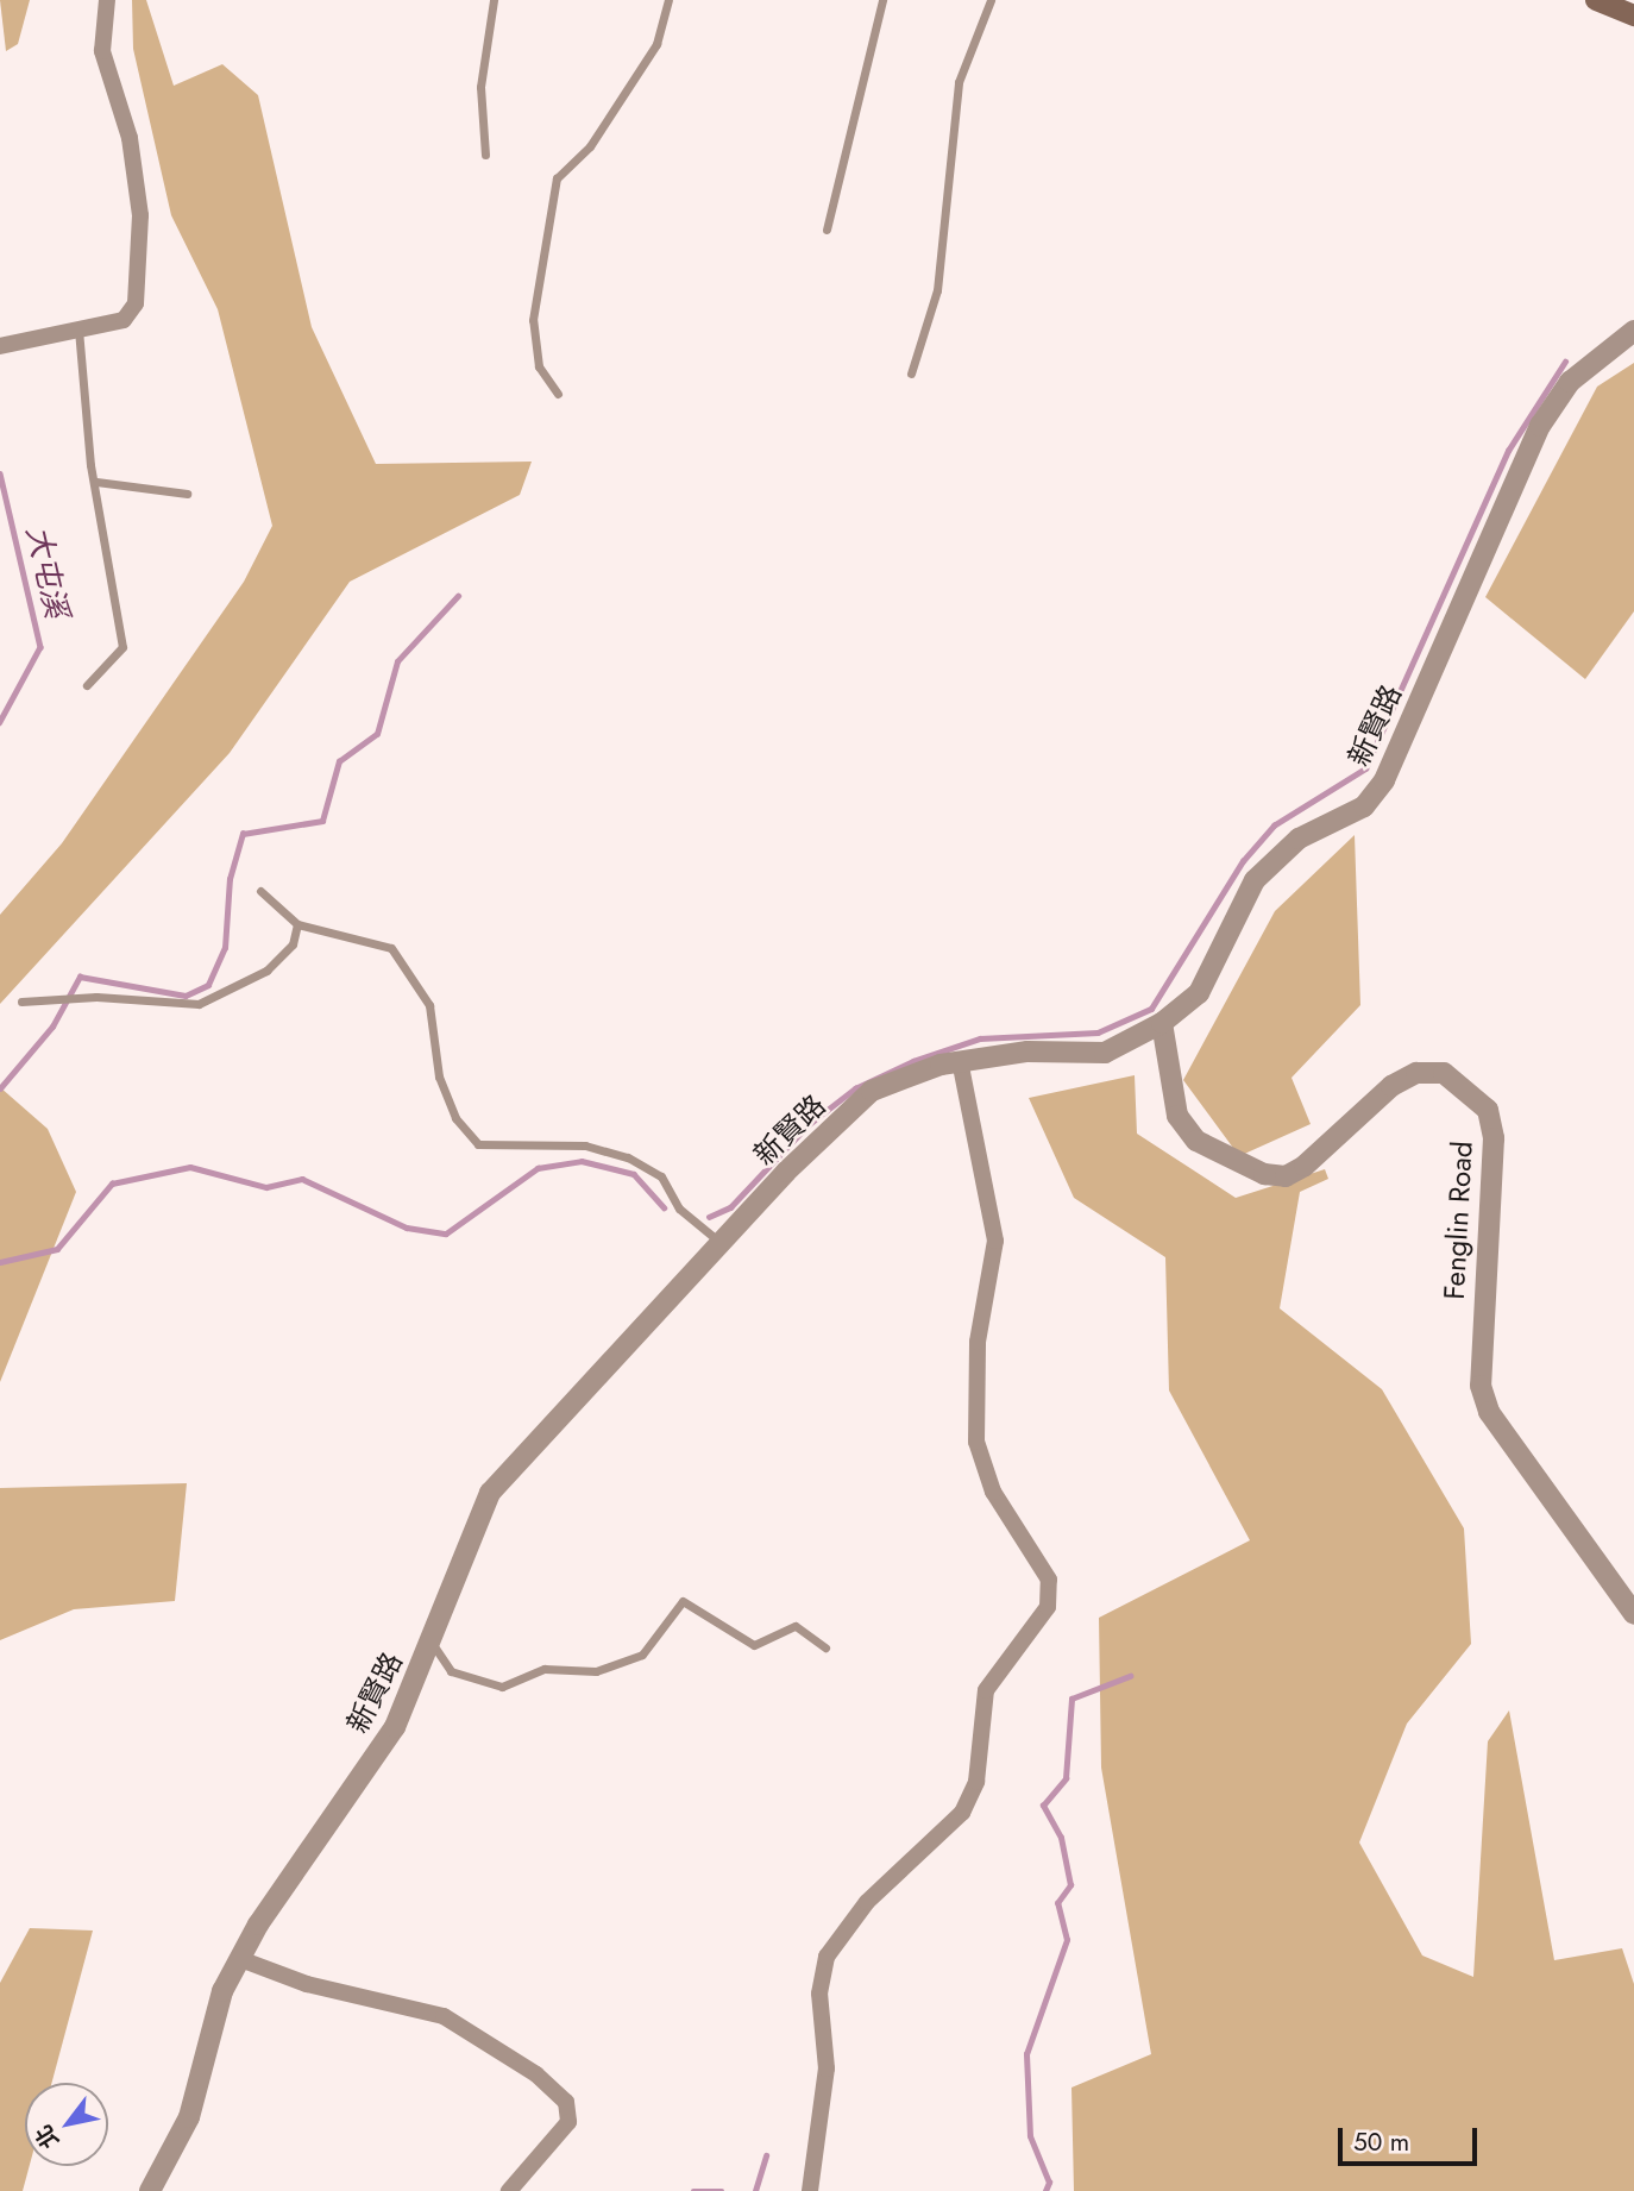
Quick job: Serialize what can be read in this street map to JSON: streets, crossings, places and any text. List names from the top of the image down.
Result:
{
  "streets": {
    "street": ["新賢路", "Fenglin Road"]
  },
  "crossings": [
    ["新賢路", "Fenglin Road"]
  ],
  "water": ["大屯溪"],
  "scale_bar": "50 m",
  "north": "bottom left"
}
